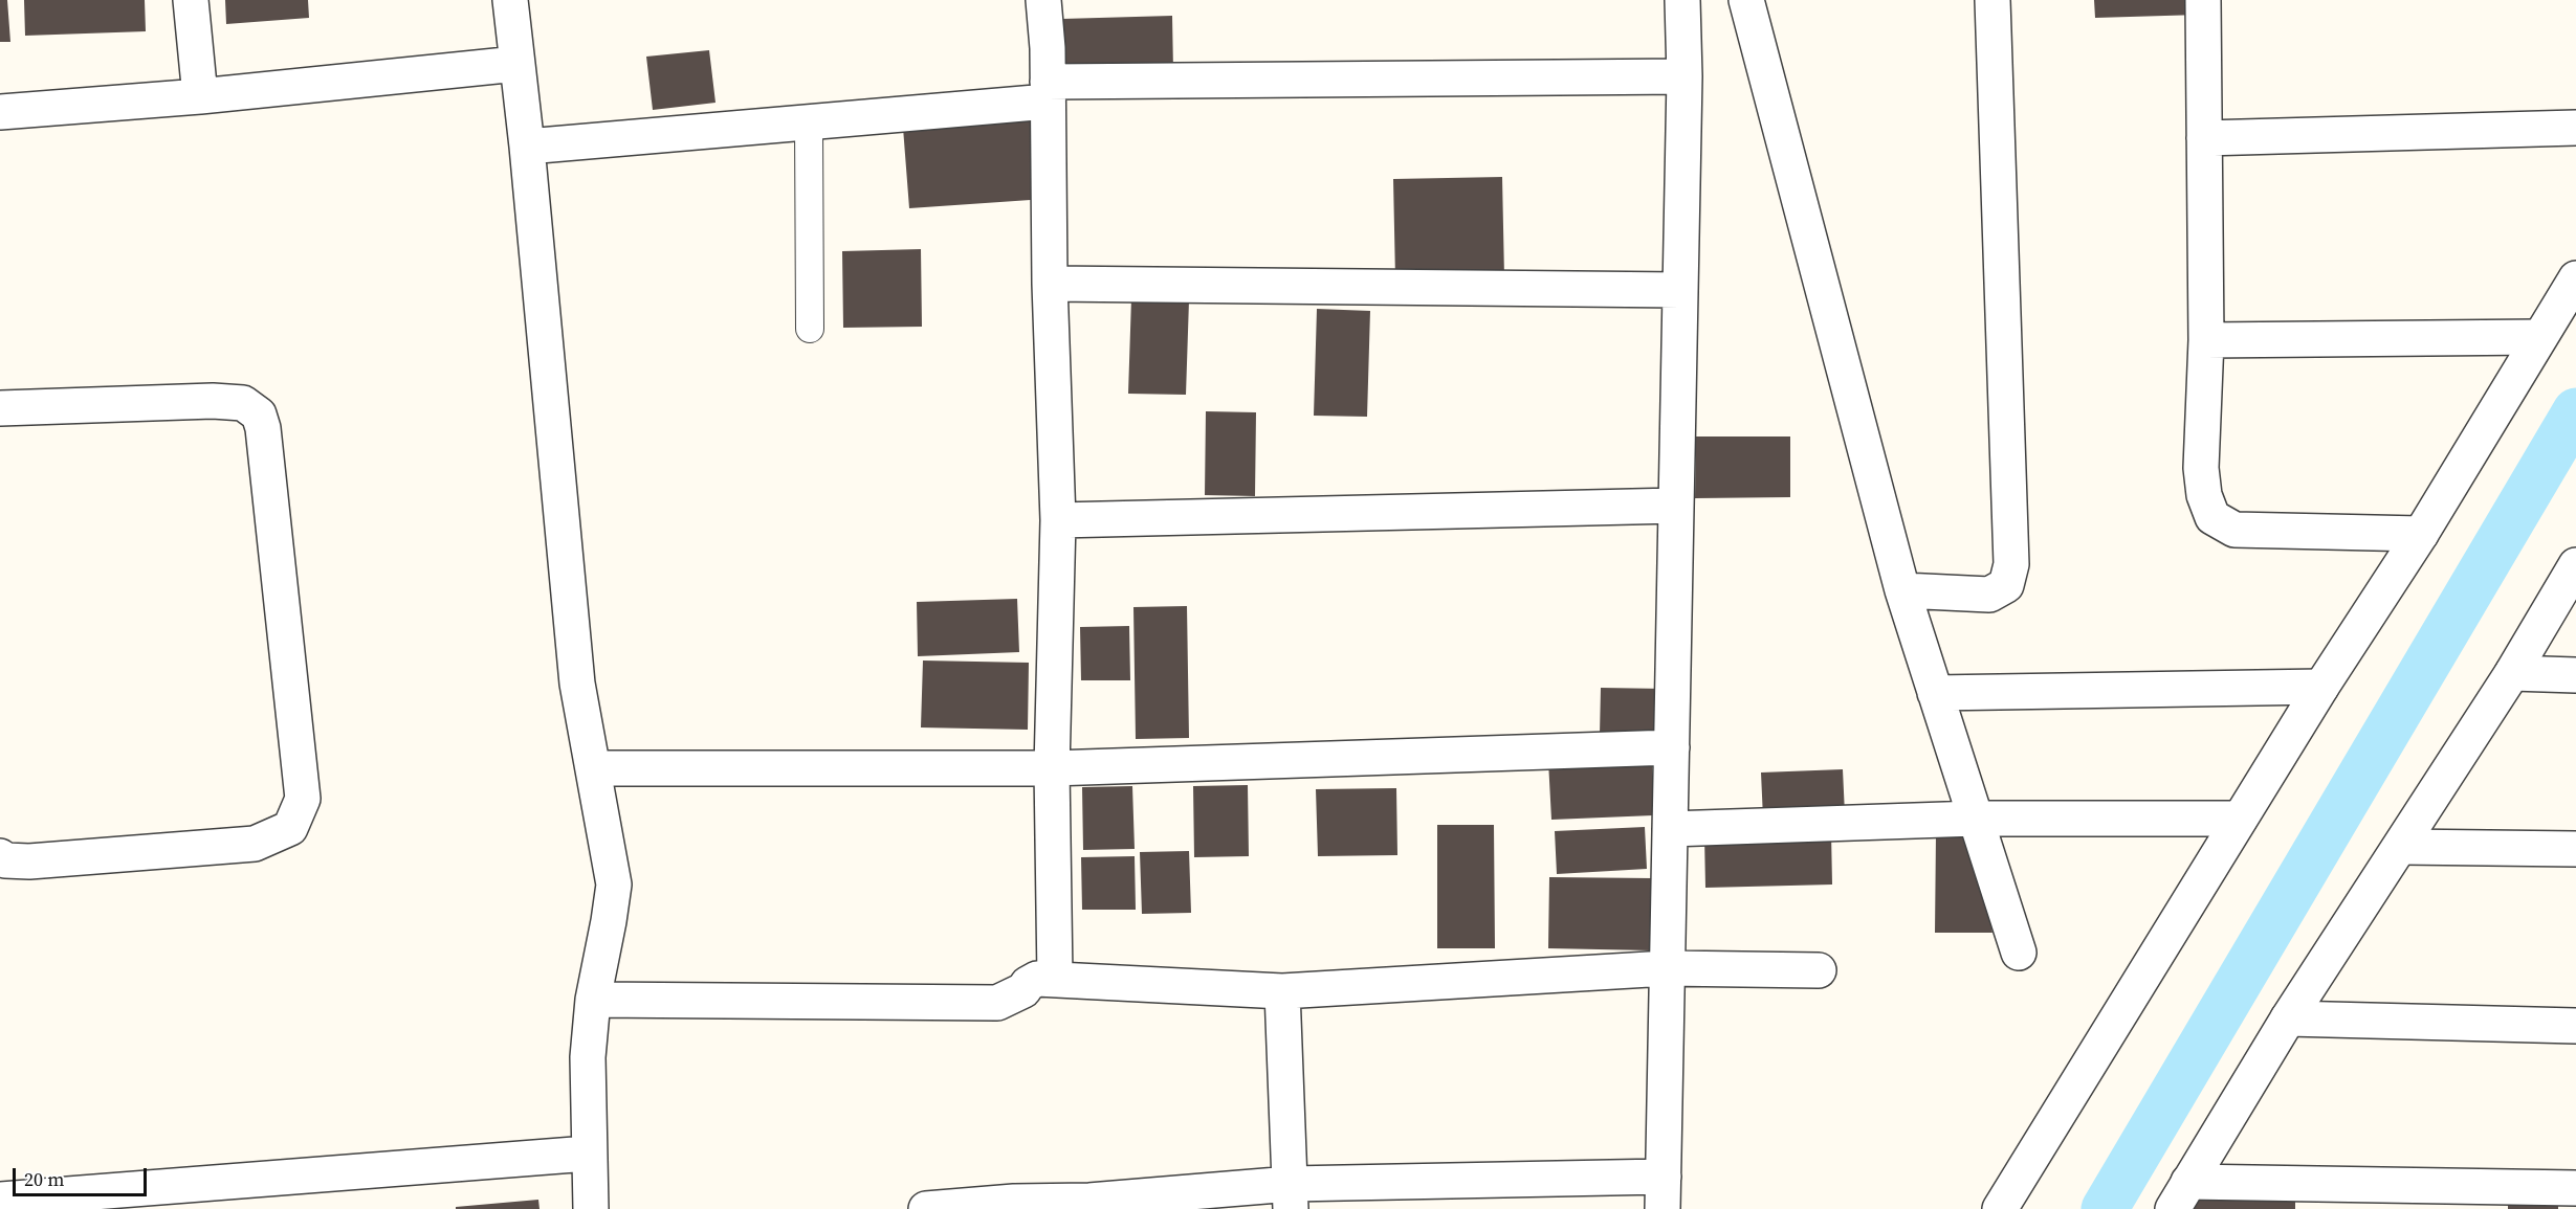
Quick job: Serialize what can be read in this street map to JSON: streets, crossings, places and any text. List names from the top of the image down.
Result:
{
  "scale_bar": "20 m"
}
